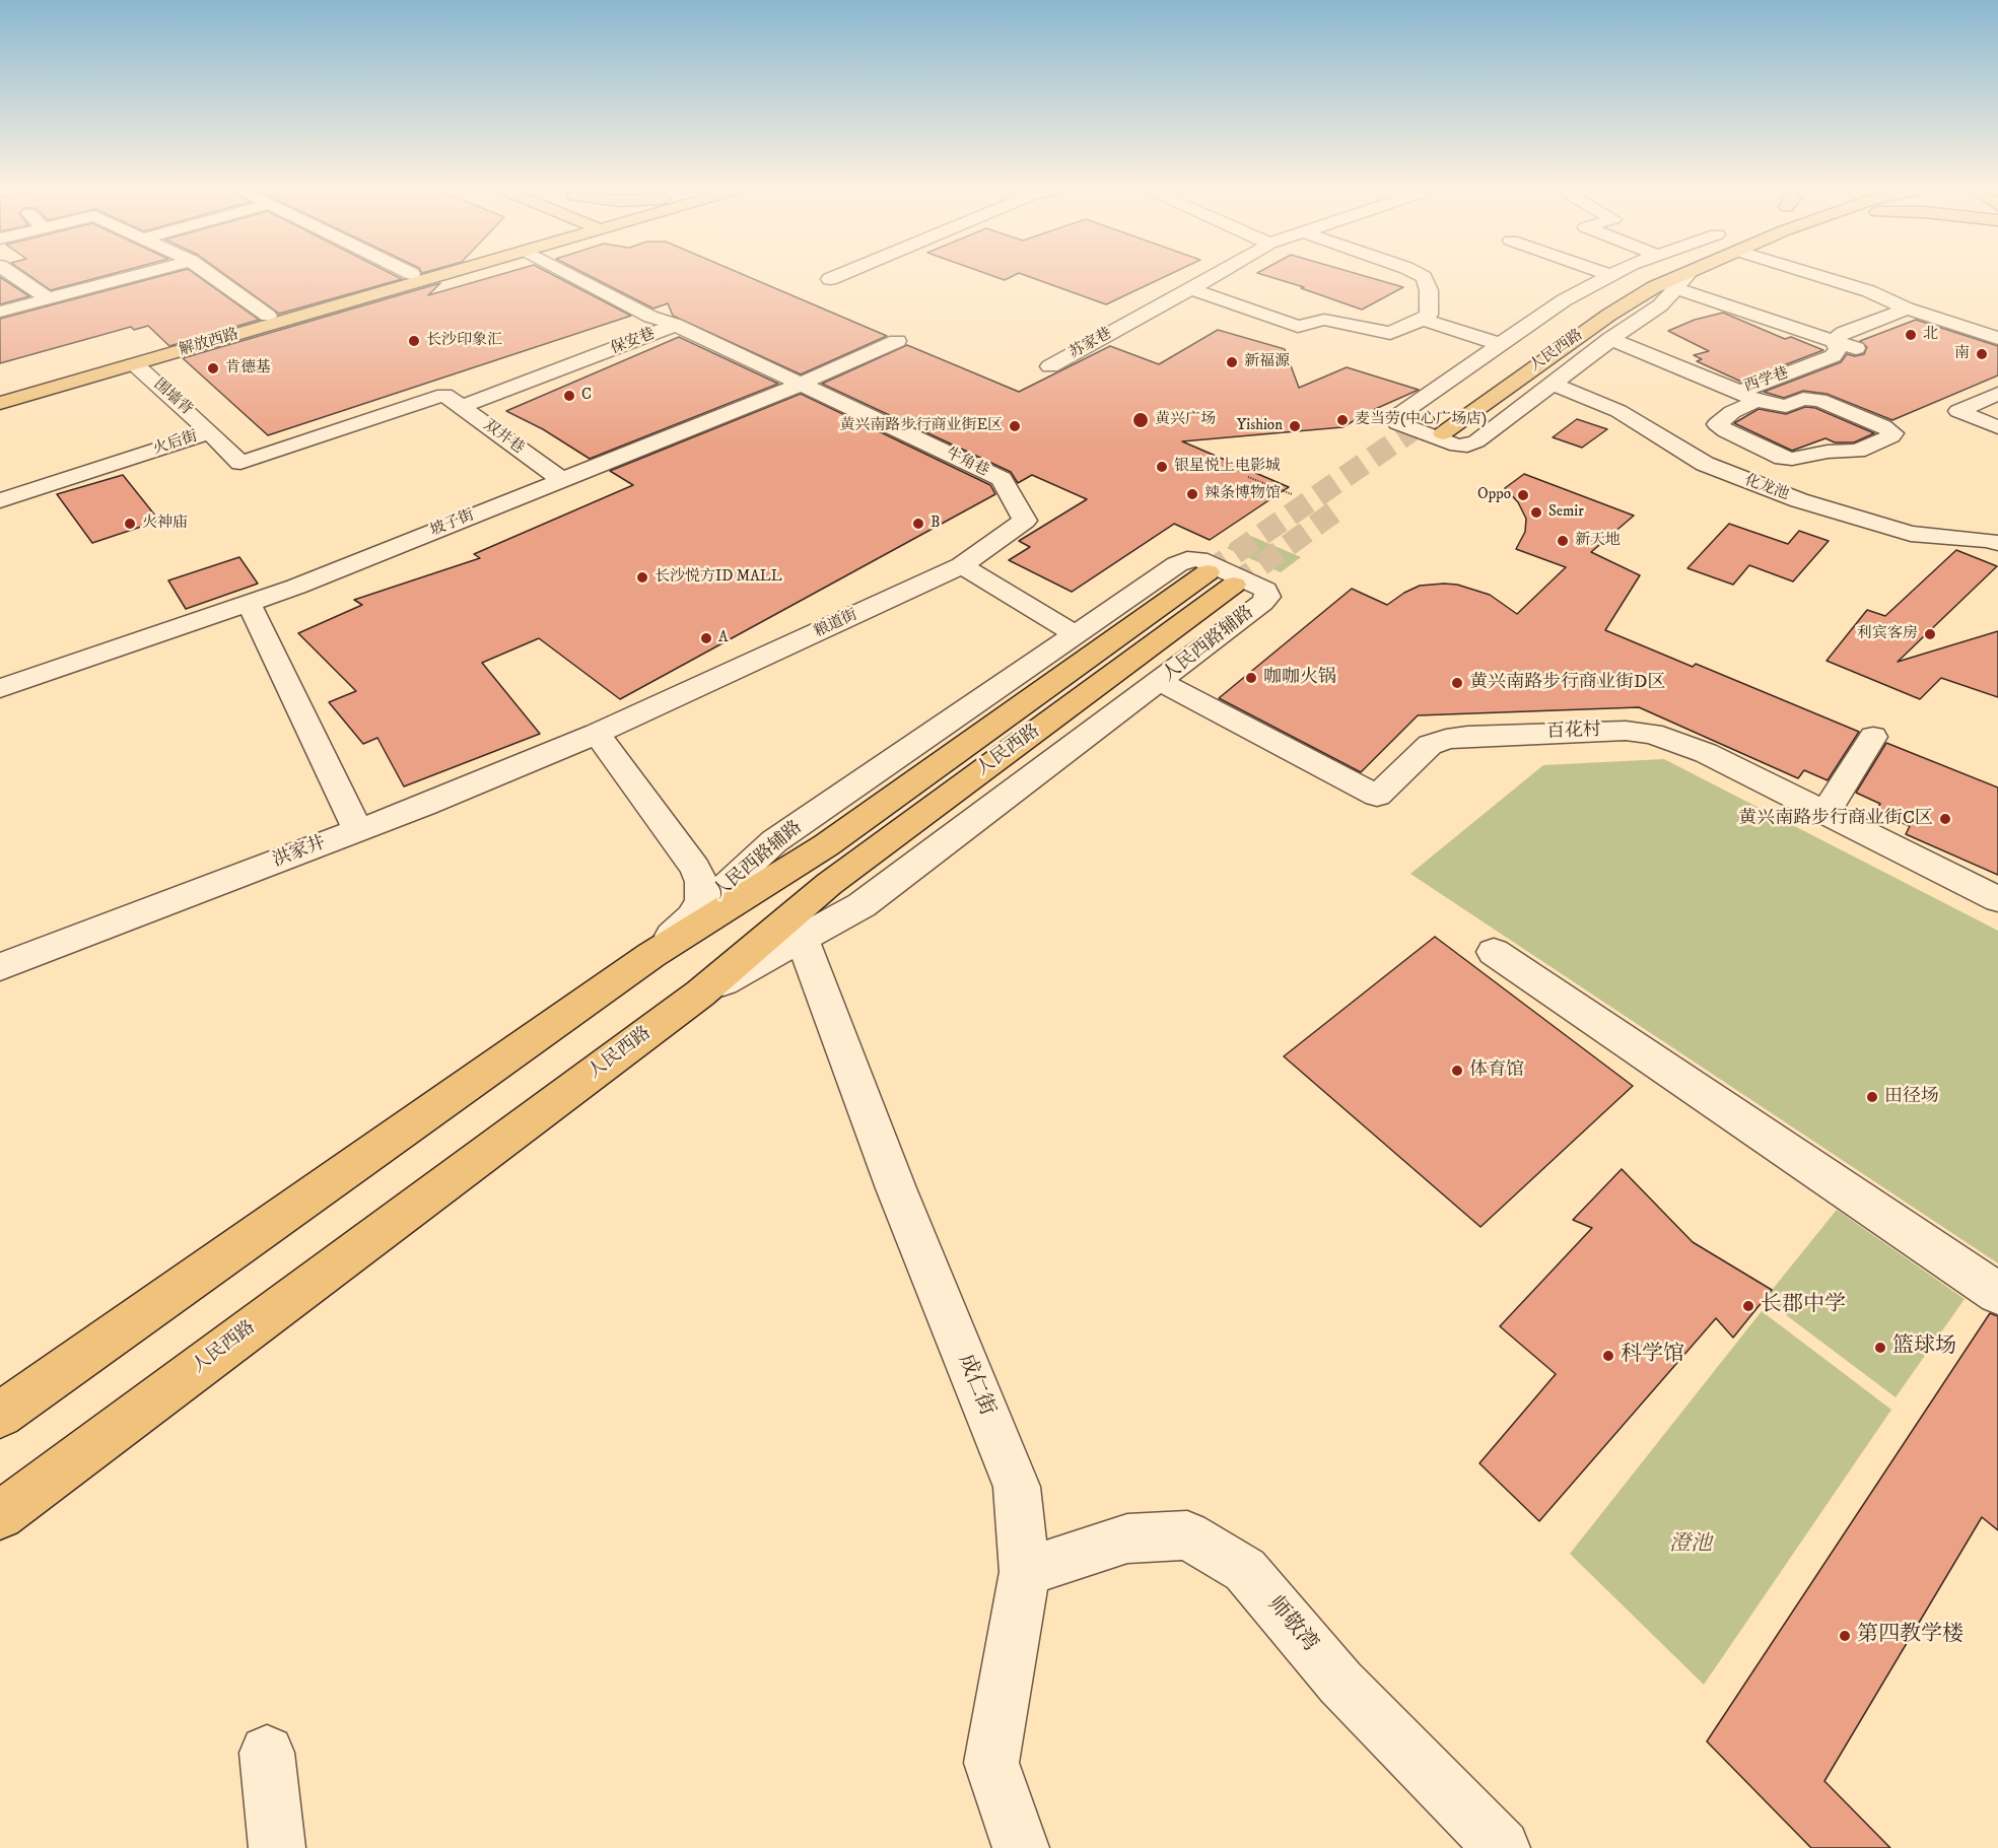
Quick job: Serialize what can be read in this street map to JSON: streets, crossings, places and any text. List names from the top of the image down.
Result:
{
  "streets": {
    "main road": ["解放西路", "人民西路"],
    "street": [
      "保安巷",
      "苏家巷",
      "西学巷",
      "围墙背",
      "双井巷",
      "火后街",
      "牛角巷",
      "化龙池",
      "坡子街",
      "粮道街",
      "人民西路辅路",
      "百花村",
      "洪家井",
      "成仁街",
      "师敬湾"
    ]
  },
  "crossings": [
    ["保安巷", "双井巷"],
    ["保安巷", "火后街"],
    ["保安巷", "牛角巷"],
    ["保安巷", "坡子街"],
    ["解放西路", "围墙背"],
    ["人民西路", "人民西路辅路"],
    ["围墙背", "火后街"],
    ["双井巷", "火后街"],
    ["双井巷", "坡子街"],
    ["牛角巷", "坡子街"],
    ["牛角巷", "粮道街"],
    ["粮道街", "洪家井"],
    ["人民西路辅路", "百花村"],
    ["人民西路辅路", "成仁街"],
    ["成仁街", "师敬湾"]
  ],
  "parks": ["澄池"],
  "places": [
    "北",
    "长沙印象汇",
    "南",
    "新福源",
    "肯德基",
    "C",
    "黄兴广场",
    "麦当劳(中心广场店)",
    "黄兴南路步行商业街E区",
    "Yishion",
    "银星悦上电影城",
    "辣条博物馆",
    "Oppo",
    "Semir",
    "火神庙",
    "B",
    "新天地",
    "长沙悦方ID MALL",
    "利宾客房",
    "A",
    "咖咖火锅",
    "黄兴南路步行商业街D区",
    "黄兴南路步行商业街C区",
    "体育馆",
    "田径场",
    "长郡中学",
    "篮球场",
    "科学馆",
    "第四教学楼"
  ]
}
